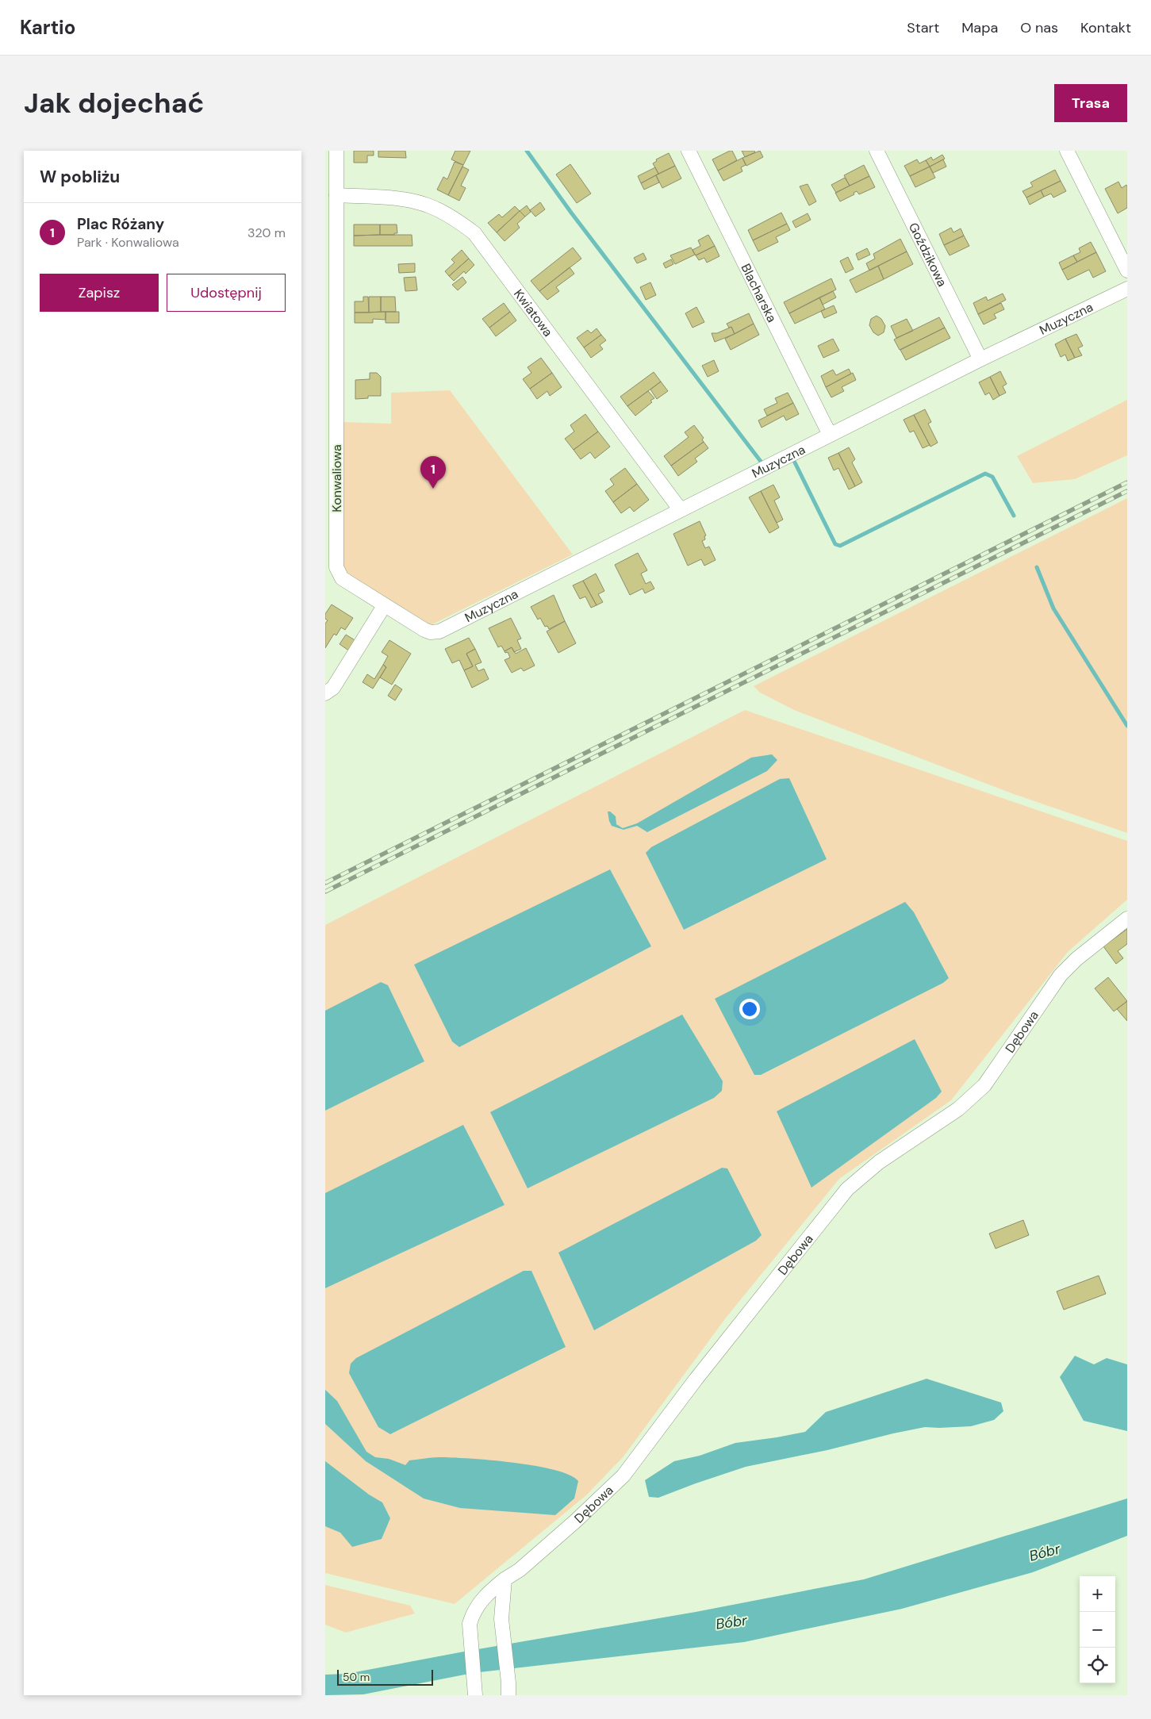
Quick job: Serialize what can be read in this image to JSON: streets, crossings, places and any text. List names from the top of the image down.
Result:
{
  "streets": {
    "street": [
      "Goździkowa",
      "Blacharska",
      "Kwiatowa",
      "Muzyczna",
      "Konwaliowa",
      "Dębowa"
    ]
  },
  "crossings": [
    ["Goździkowa", "Muzyczna"],
    ["Blacharska", "Muzyczna"],
    ["Kwiatowa", "Muzyczna"],
    ["Kwiatowa", "Konwaliowa"],
    ["Muzyczna", "Konwaliowa"]
  ],
  "water": ["Bóbr"],
  "scale_bar": "50 m",
  "page": {
    "header": "Kartio",
    "nav": [
      "Start",
      "Mapa",
      "O nas",
      "Kontakt"
    ],
    "buttons": [
      "Trasa",
      ["Zapisz", "Udostępnij"]
    ],
    "title": "Jak dojechać",
    "heading": "W pobliżu",
    "list": [
      {
        "mark": "1",
        "name": "Plac Różany",
        "note": "Park · Konwaliowa",
        "value": "320 m"
      }
    ],
    "pins": "1",
    "map_buttons": ["+", "−"],
    "scale": "50 m"
  }
}
